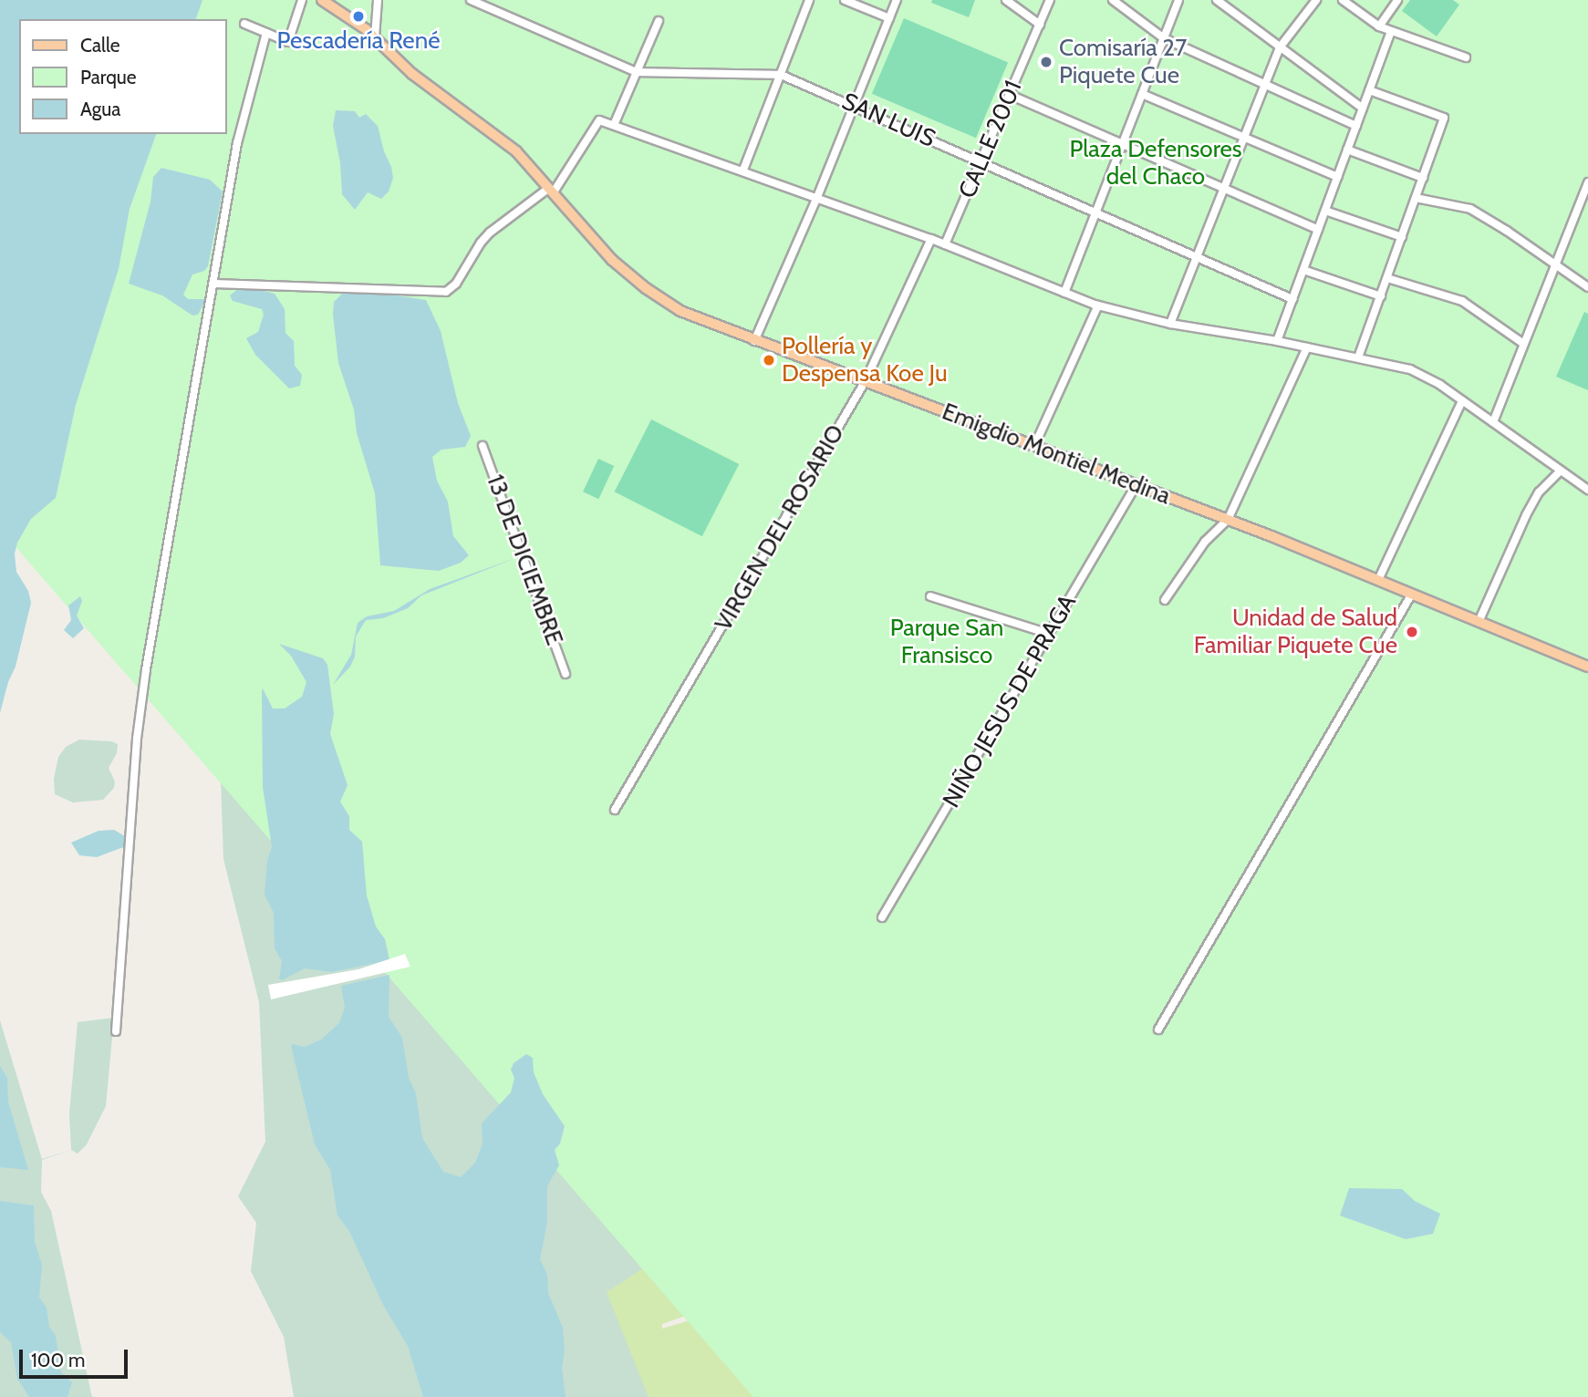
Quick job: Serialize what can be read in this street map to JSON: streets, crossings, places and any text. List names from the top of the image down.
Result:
{
  "streets": {
    "main road": ["Emigdio Montiel Medina"],
    "street": [
      "SAN LUIS",
      "CALLE 2001",
      "VIRGEN DEL ROSARIO",
      "13 DE DICIEMBRE",
      "NIÑO JESUS DE PRAGA"
    ]
  },
  "crossings": [
    ["SAN LUIS", "CALLE 2001"],
    ["Emigdio Montiel Medina", "VIRGEN DEL ROSARIO"],
    ["Emigdio Montiel Medina", "NIÑO JESUS DE PRAGA"]
  ],
  "parks": ["Plaza Defensores del Chaco", "Parque San Fransisco"],
  "places": [
    "Pescadería René",
    "Comisaría 27 Piquete Cue",
    "Pollería y Despensa Koe Ju",
    "Unidad de Salud Familiar Piquete Cue"
  ],
  "legend": ["Calle", "Parque", "Agua"],
  "scale_bar": "100 m"
}
